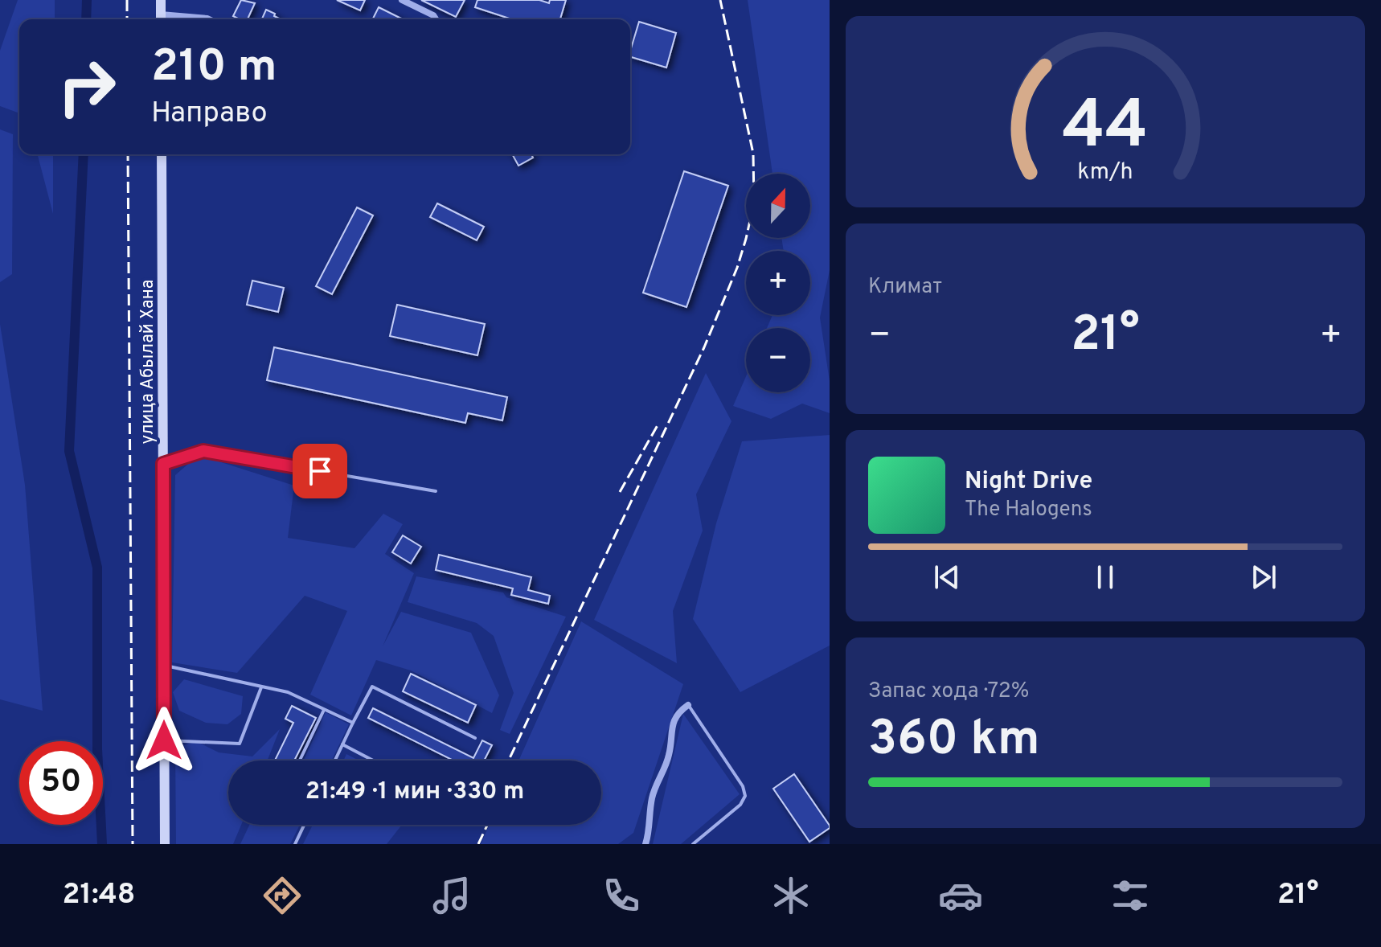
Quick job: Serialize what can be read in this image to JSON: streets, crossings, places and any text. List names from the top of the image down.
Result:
{
  "streets": {
    "main road": ["улица Абылай Хана"]
  },
  "north": "top",
  "page": {
    "turn": ["210 m", "Направо"],
    "map_buttons": ["+", "−"],
    "tile": [
      "Климат",
      ["Запас хода · 72%", "360 km"]
    ],
    "heat": ["−", "21°", "+"],
    "song": ["Night Drive", "The Halogens"],
    "limit": "50",
    "trip": "21:49 · 1 мин · 330 m",
    "tabs": ["21:48", "21°"],
    "gauge": ["44", "km/h"]
  }
}
